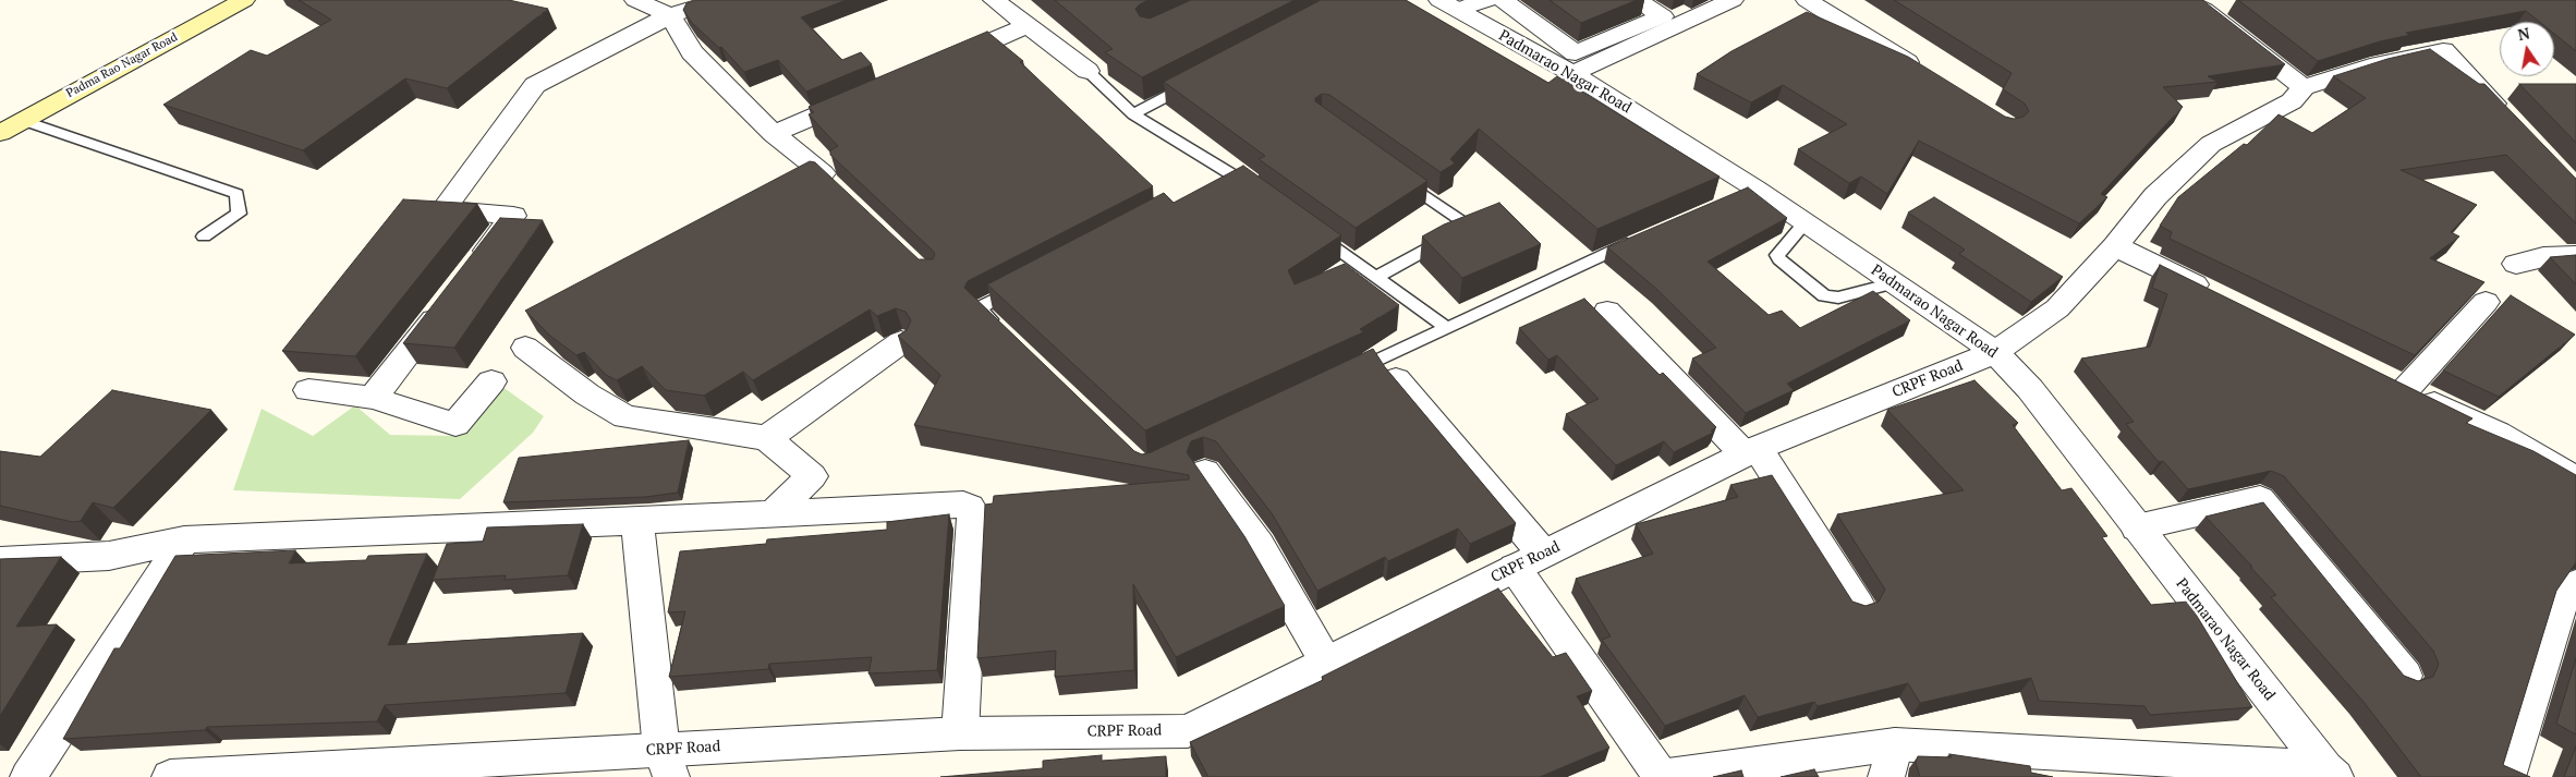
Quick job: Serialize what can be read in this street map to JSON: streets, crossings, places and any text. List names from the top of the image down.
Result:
{
  "streets": {
    "main road": ["Padma Rao Nagar Road"],
    "street": ["Padmarao Nagar Road", "CRPF Road"]
  },
  "crossings": [
    ["Padmarao Nagar Road", "CRPF Road"]
  ],
  "north": "top"
}
